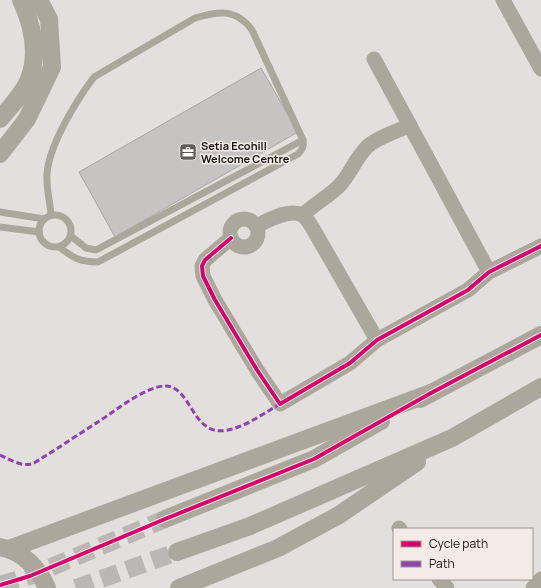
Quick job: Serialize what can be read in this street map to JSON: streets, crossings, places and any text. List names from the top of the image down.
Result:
{
  "places": {
    "office": ["Setia Ecohill Welcome Centre"]
  },
  "legend": ["Cycle path", "Path"]
}
